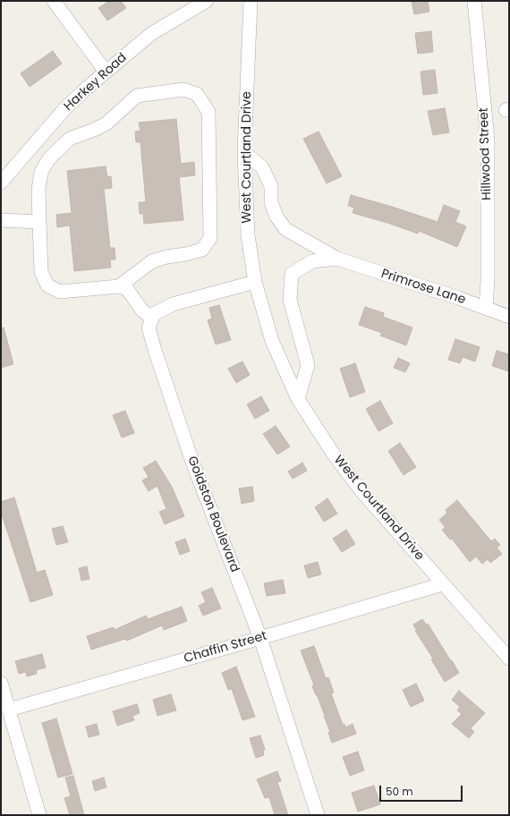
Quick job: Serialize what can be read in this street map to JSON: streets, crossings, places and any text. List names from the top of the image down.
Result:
{
  "streets": {
    "street": [
      "Harkey Road",
      "Hillwood Street",
      "West Courtland Drive",
      "Primrose Lane",
      "Goldston Boulevard",
      "Chaffin Street"
    ]
  },
  "crossings": [
    ["Hillwood Street", "Primrose Lane"],
    ["West Courtland Drive", "Primrose Lane"],
    ["West Courtland Drive", "Chaffin Street"],
    ["Goldston Boulevard", "Chaffin Street"]
  ],
  "scale_bar": "50 m"
}
